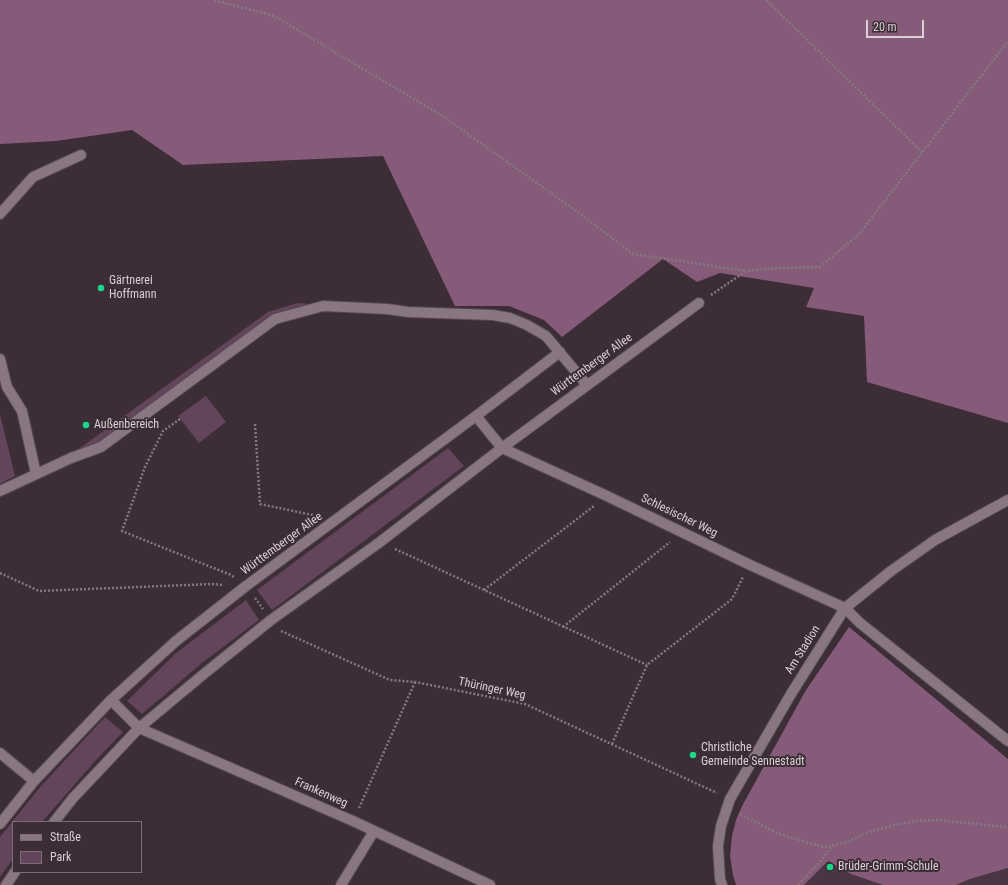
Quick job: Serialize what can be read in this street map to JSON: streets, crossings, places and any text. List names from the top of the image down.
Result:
{
  "streets": {
    "street": [
      "Württemberger Allee",
      "Schlesischer Weg",
      "Am Stadion",
      "Frankenweg"
    ],
    "path": ["Thüringer Weg"]
  },
  "crossings": [
    ["Württemberger Allee", "Schlesischer Weg"],
    ["Württemberger Allee", "Thüringer Weg"],
    ["Württemberger Allee", "Frankenweg"],
    ["Schlesischer Weg", "Am Stadion"],
    ["Am Stadion", "Thüringer Weg"]
  ],
  "places": [
    "Gärtnerei Hoffmann",
    "Außenbereich",
    "Christliche Gemeinde Sennestadt",
    "Brüder-Grimm-Schule"
  ],
  "legend": ["Straße", "Park"],
  "scale_bar": "20 m"
}
